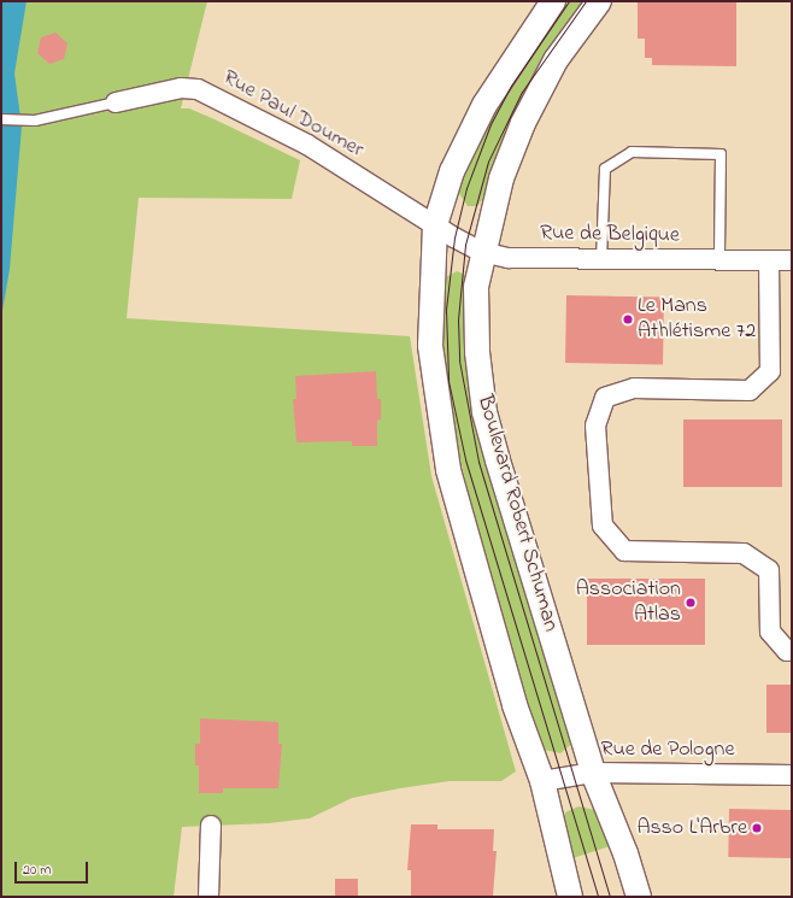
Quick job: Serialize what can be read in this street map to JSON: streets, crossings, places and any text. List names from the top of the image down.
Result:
{
  "streets": {
    "street": [
      "Rue Paul Doumer",
      "Rue de Belgique",
      "Boulevard Robert Schuman",
      "Rue de Pologne"
    ]
  },
  "crossings": [
    ["Rue Paul Doumer", "Rue de Belgique"],
    ["Rue Paul Doumer", "Boulevard Robert Schuman"],
    ["Rue de Belgique", "Boulevard Robert Schuman"],
    ["Boulevard Robert Schuman", "Rue de Pologne"]
  ],
  "places": ["Le Mans Athlétisme 72", "Association Atlas", "Asso L'Arbre"],
  "scale_bar": "20 m"
}
